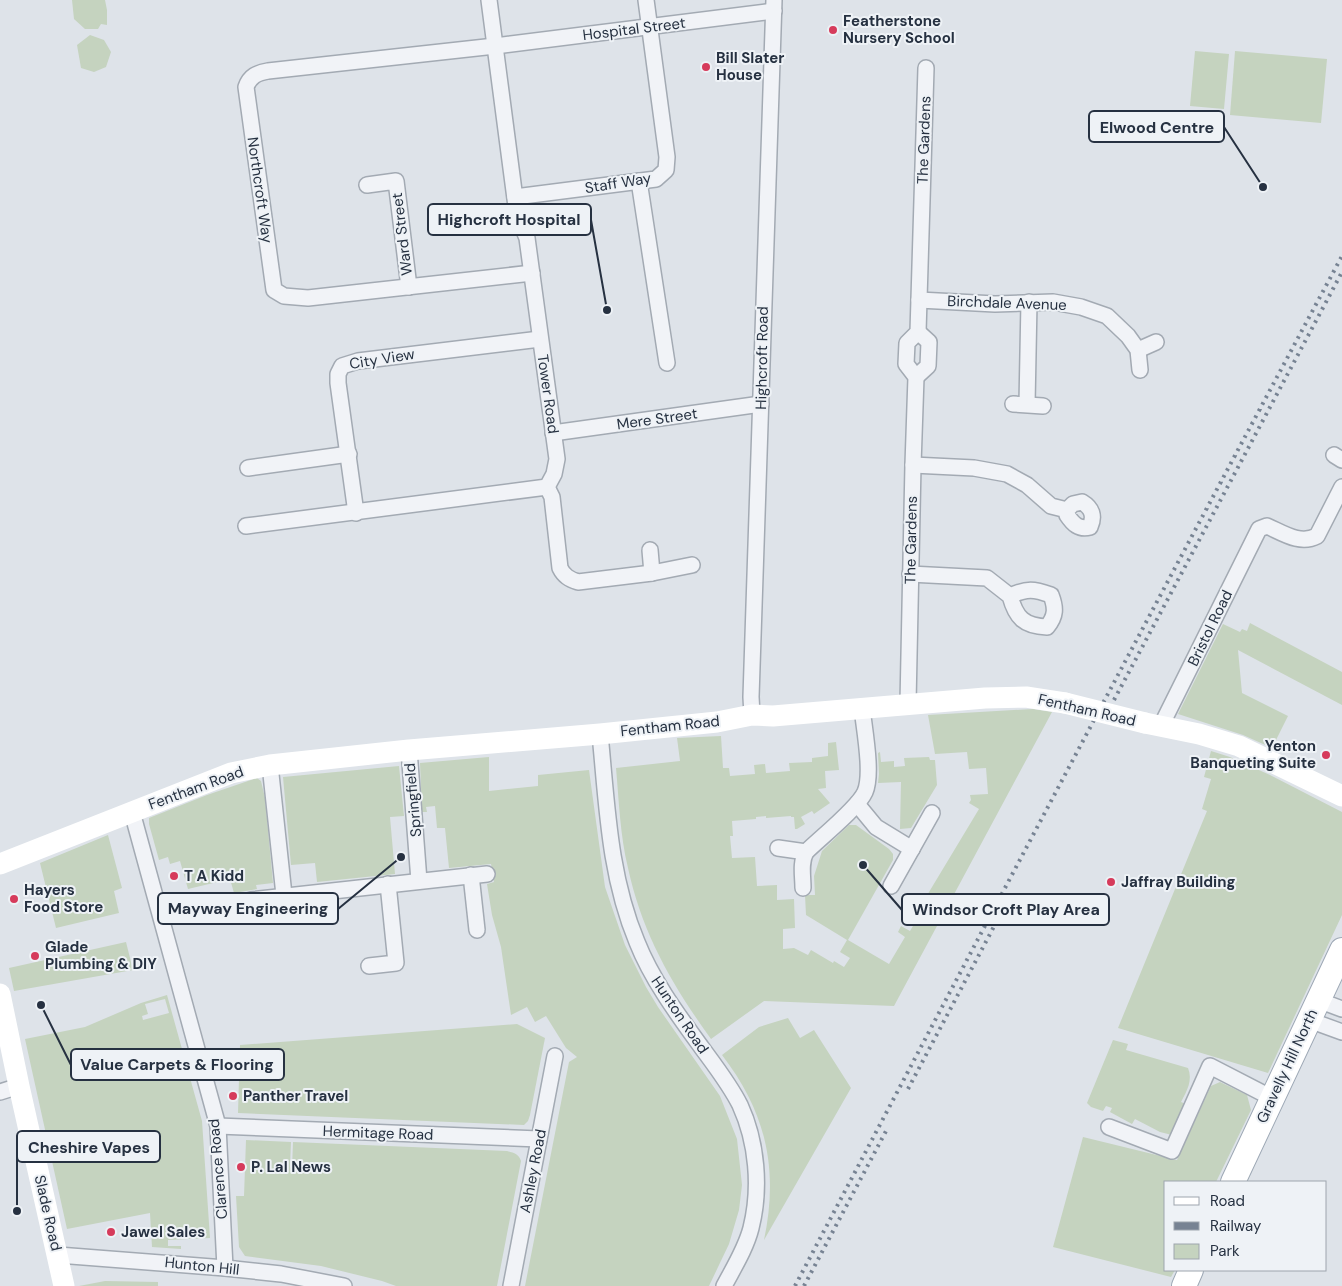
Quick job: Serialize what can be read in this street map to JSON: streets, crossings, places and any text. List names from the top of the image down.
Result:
{
  "streets": {
    "main road": ["Gravelly Hill North"],
    "street": [
      "Hospital Street",
      "The Gardens",
      "Staff Way",
      "Northcroft Way",
      "Ward Street",
      "Birchdale Avenue",
      "Highcroft Road",
      "City View",
      "Tower Road",
      "Mere Street",
      "Bristol Road",
      "Fentham Road",
      "Springfield",
      "Hunton Road",
      "Hermitage Road",
      "Clarence Road",
      "Ashley Road",
      "Slade Road",
      "Hunton Hill"
    ]
  },
  "crossings": [
    ["Hospital Street", "Staff Way"],
    ["Hospital Street", "Northcroft Way"],
    ["Hospital Street", "Highcroft Road"],
    ["Hospital Street", "Tower Road"],
    ["The Gardens", "Birchdale Avenue"],
    ["The Gardens", "Fentham Road"],
    ["Staff Way", "Tower Road"],
    ["Northcroft Way", "Ward Street"],
    ["Northcroft Way", "Tower Road"],
    ["Highcroft Road", "Mere Street"],
    ["Highcroft Road", "Fentham Road"],
    ["City View", "Tower Road"],
    ["Tower Road", "Mere Street"],
    ["Bristol Road", "Fentham Road"],
    ["Fentham Road", "Springfield"],
    ["Fentham Road", "Hunton Road"],
    ["Fentham Road", "Clarence Road"],
    ["Hermitage Road", "Clarence Road"],
    ["Hermitage Road", "Ashley Road"],
    ["Clarence Road", "Hunton Hill"],
    ["Slade Road", "Hunton Hill"]
  ],
  "places": [
    "Featherstone Nursery School",
    "Bill Slater House",
    "Elwood Centre",
    "Highcroft Hospital",
    "Yenton Banqueting Suite",
    "Mayway Engineering",
    "Windsor Croft Play Area",
    "T A Kidd",
    "Jaffray Building",
    "Hayers Food Store",
    "Glade Plumbing & DIY",
    "Value Carpets & Flooring",
    "Panther Travel",
    "P. Lal News",
    "Cheshire Vapes",
    "Jawel Sales"
  ],
  "legend": ["Road", "Railway", "Park"]
}
